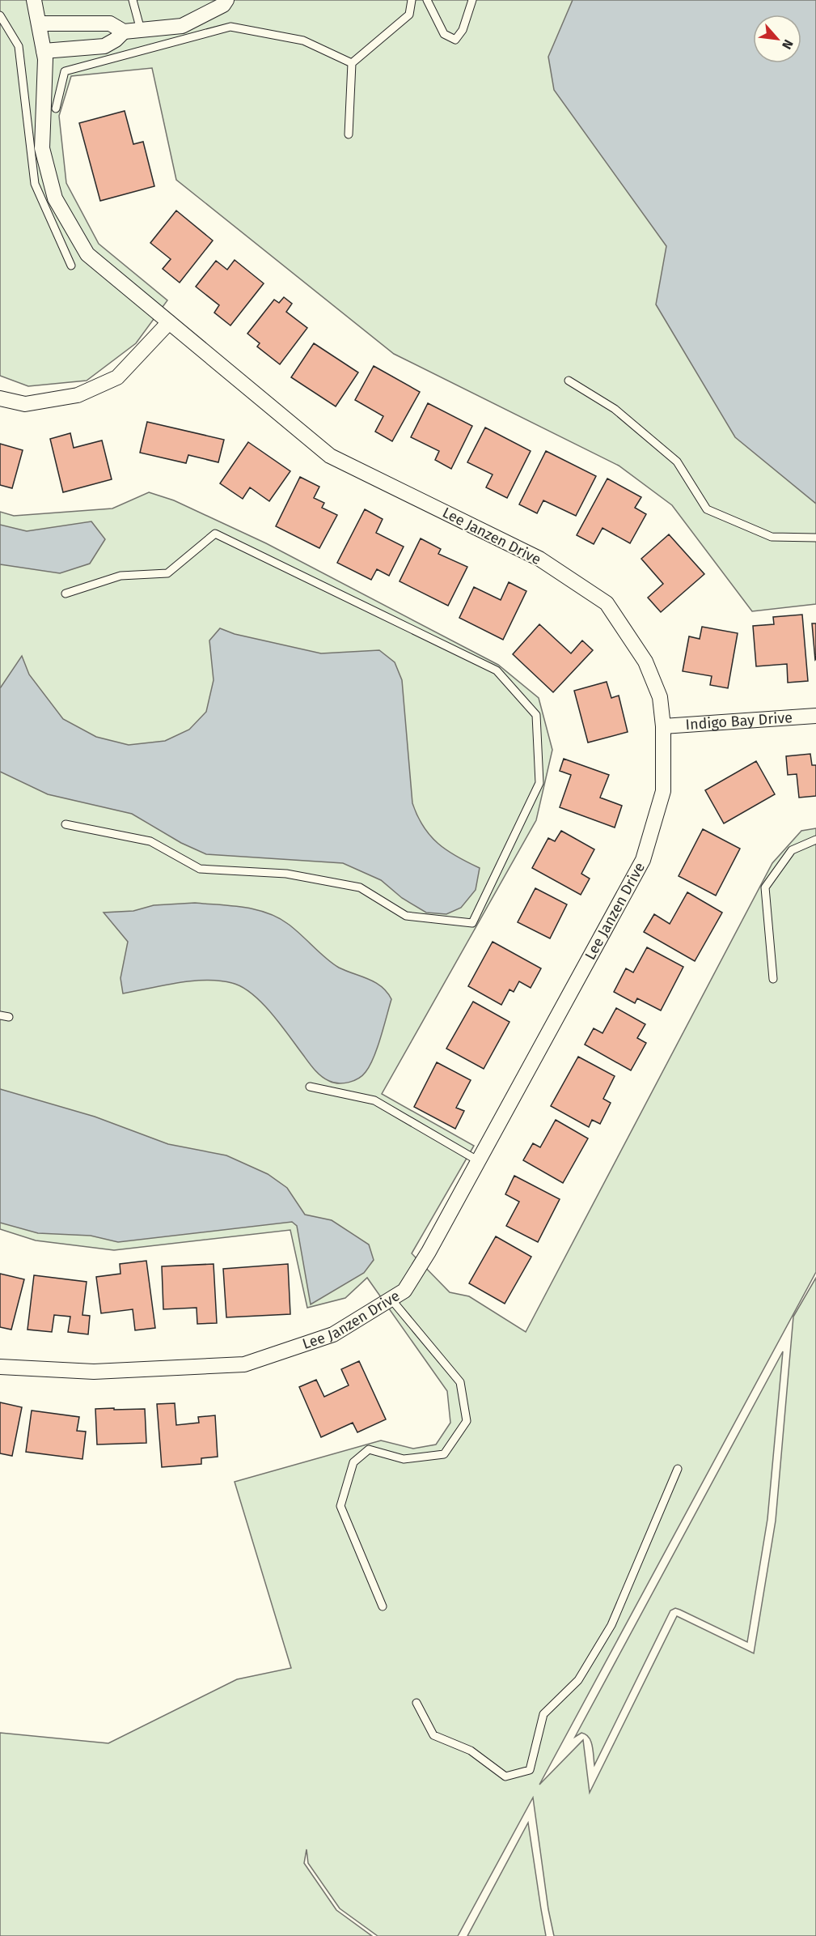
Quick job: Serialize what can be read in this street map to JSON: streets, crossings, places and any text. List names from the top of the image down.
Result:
{
  "streets": {
    "street": ["Lee Janzen Drive", "Indigo Bay Drive"]
  },
  "crossings": [
    ["Lee Janzen Drive", "Indigo Bay Drive"]
  ],
  "north": "bottom right"
}
